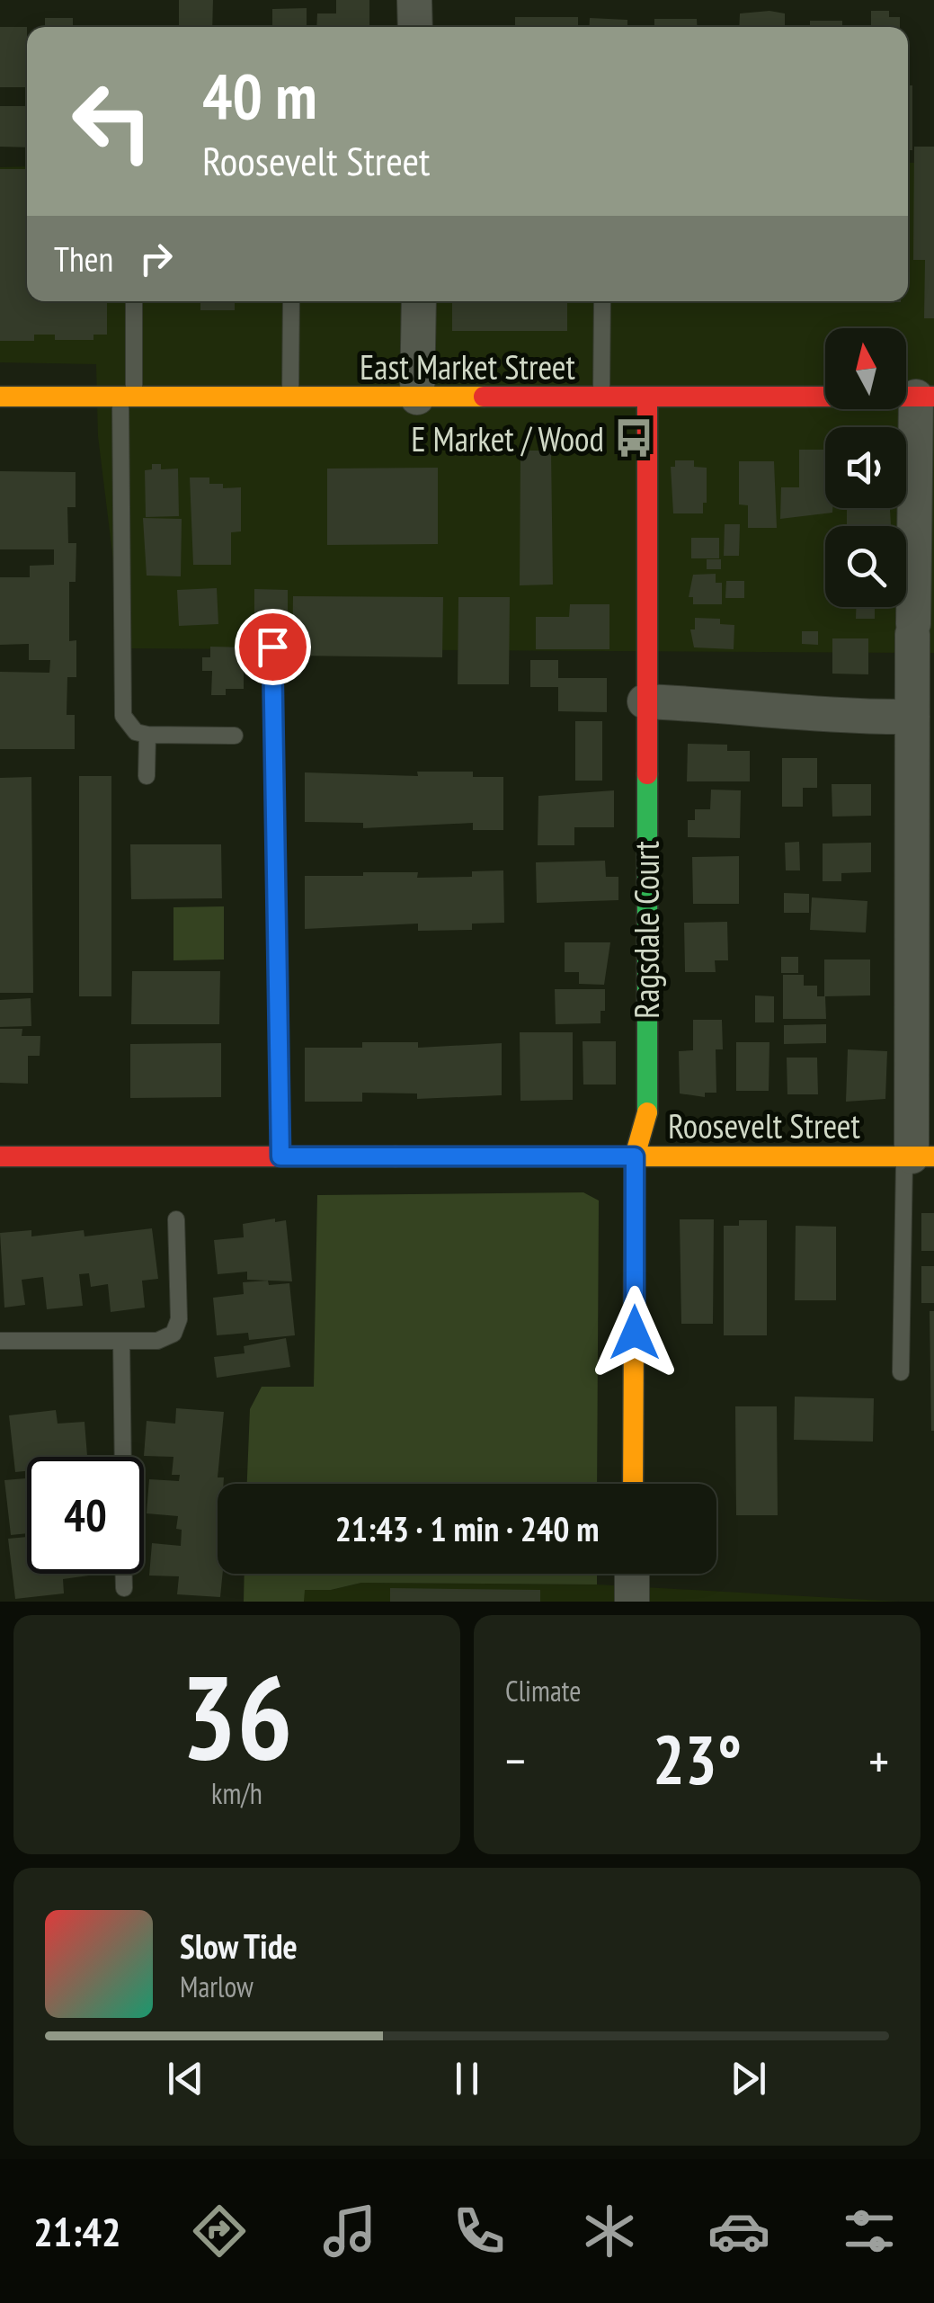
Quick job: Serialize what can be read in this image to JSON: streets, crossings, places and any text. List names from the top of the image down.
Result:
{
  "streets": {
    "street": ["East Market Street", "Ragsdale Court", "Roosevelt Street"]
  },
  "crossings": [
    ["East Market Street", "Ragsdale Court"],
    ["Ragsdale Court", "Roosevelt Street"]
  ],
  "places": {
    "bus stop": ["E Market / Wood"]
  },
  "north": "top",
  "page": {
    "turn": ["40 m", "Roosevelt Street"],
    "then": "Then",
    "limit": "40",
    "trip": "21:43 · 1 min · 240 m",
    "tile": [
      ["36", "km/h"],
      "Climate"
    ],
    "heat": ["−", "23°", "+"],
    "song": ["Slow Tide", "Marlow"],
    "tabs": "21:42"
  }
}
